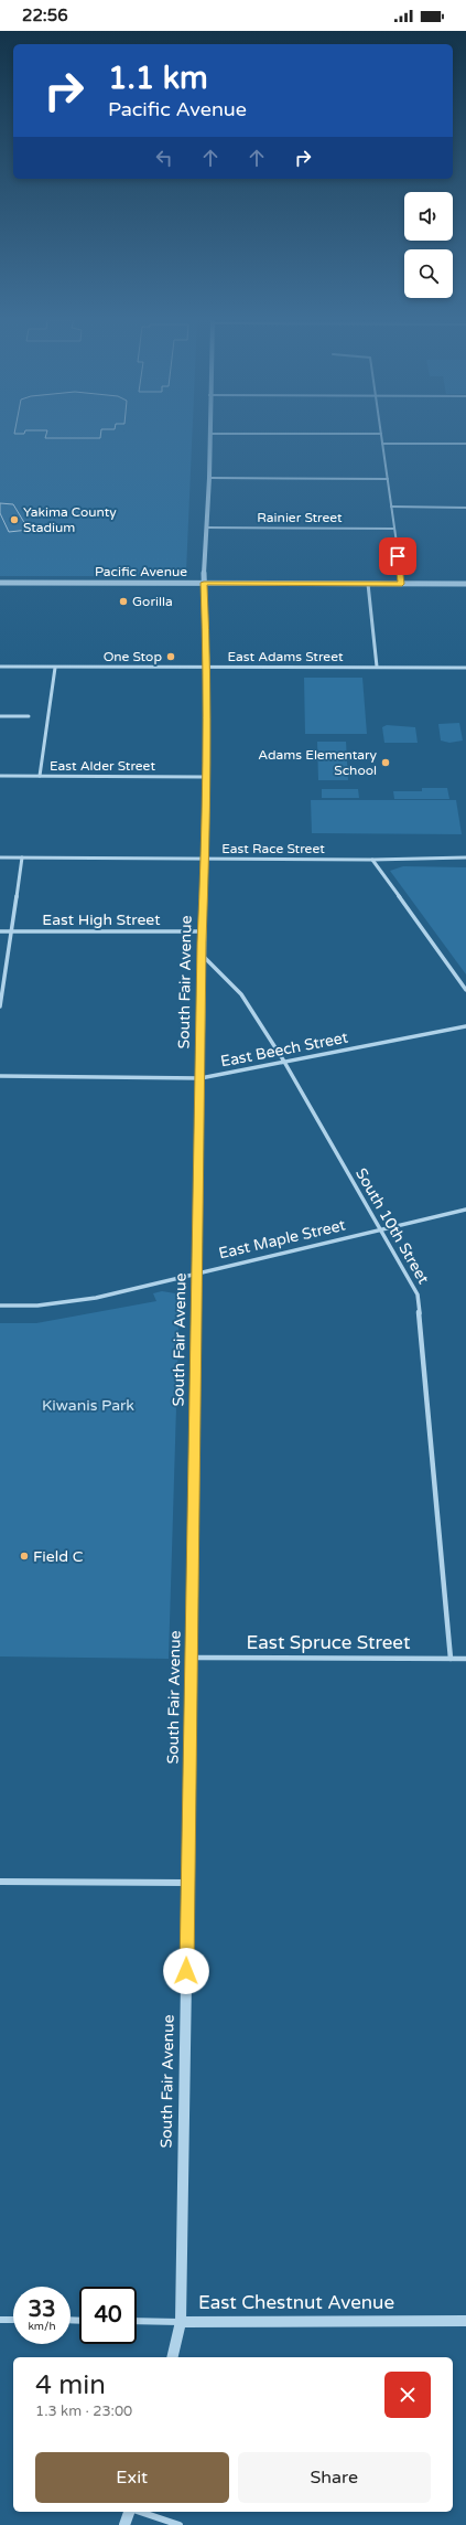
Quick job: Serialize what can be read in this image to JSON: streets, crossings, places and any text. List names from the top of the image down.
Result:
{
  "streets": {
    "street": [
      "Rainier Street",
      "Pacific Avenue",
      "East Adams Street",
      "East Alder Street",
      "East Race Street",
      "East High Street",
      "South Fair Avenue",
      "East Beech Street",
      "South 10th Street",
      "East Maple Street",
      "East Spruce Street",
      "East Chestnut Avenue"
    ]
  },
  "crossings": [
    ["Rainier Street", "South Fair Avenue"],
    ["Pacific Avenue", "South Fair Avenue"],
    ["East Adams Street", "South Fair Avenue"],
    ["East Alder Street", "South Fair Avenue"],
    ["East Race Street", "South Fair Avenue"],
    ["East High Street", "South Fair Avenue"],
    ["South Fair Avenue", "East Beech Street"],
    ["South Fair Avenue", "South 10th Street"],
    ["South Fair Avenue", "East Maple Street"],
    ["South Fair Avenue", "East Spruce Street"],
    ["South Fair Avenue", "East Chestnut Avenue"],
    ["East Beech Street", "South 10th Street"],
    ["South 10th Street", "East Maple Street"],
    ["South 10th Street", "East Spruce Street"]
  ],
  "parks": ["Kiwanis Park"],
  "places": [
    "Yakima County Stadium",
    "Gorilla",
    "One Stop",
    "Adams Elementary School",
    "Field C"
  ],
  "page": {
    "status": "22:56",
    "turn": ["1.1 km", "Pacific Avenue"],
    "speed": "33 km/h",
    "limit": "40",
    "heading": ["4 min", "1.3 km · 23:00"],
    "buttons": ["Exit", "Share"]
  }
}
